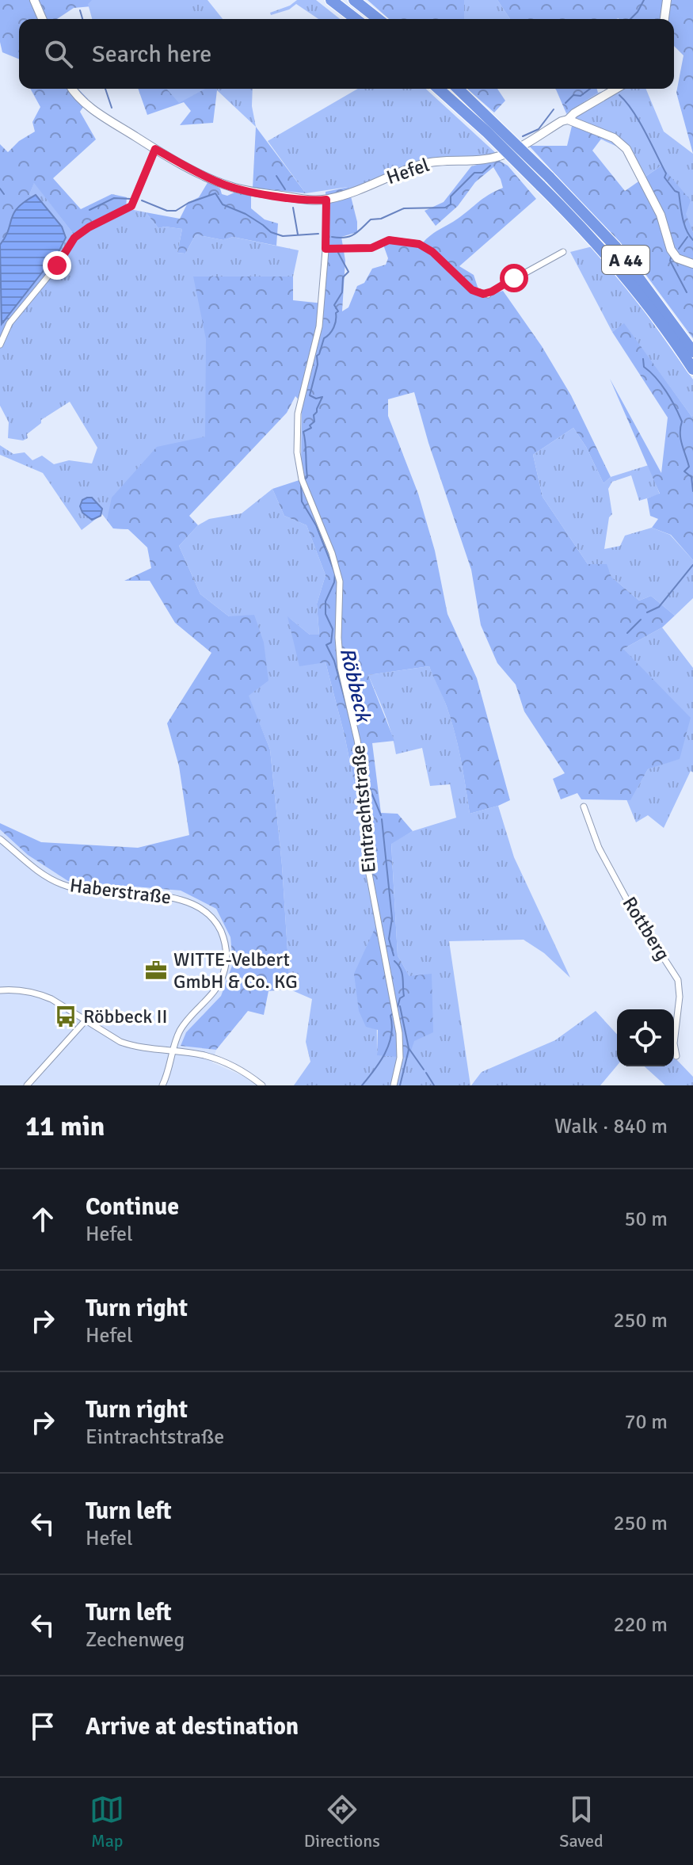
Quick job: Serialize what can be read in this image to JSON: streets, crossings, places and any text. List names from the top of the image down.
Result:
{
  "streets": {
    "highway": ["A 44"],
    "main road": ["Hefel"],
    "street": ["Eintrachtstraße", "Haberstraße", "Rottberg"]
  },
  "crossings": [
    ["Hefel", "Eintrachtstraße"]
  ],
  "water": ["Röbbeck"],
  "places": {
    "office": ["WITTE-Velbert GmbH & Co. KG"],
    "bus stop": ["Röbbeck II"]
  },
  "page": {
    "search": "Search here",
    "heading": ["11 min", "Walk · 840 m"],
    "list": [
      ["Continue", "Hefel", "50 m"],
      ["Turn right", "Hefel", "250 m"],
      ["Turn right", "Eintrachtstraße", "70 m"],
      ["Turn left", "Hefel", "250 m"],
      ["Turn left", "Zechenweg", "220 m"],
      "Arrive at destination"
    ],
    "nav": ["Map", "Directions", "Saved"]
  }
}
